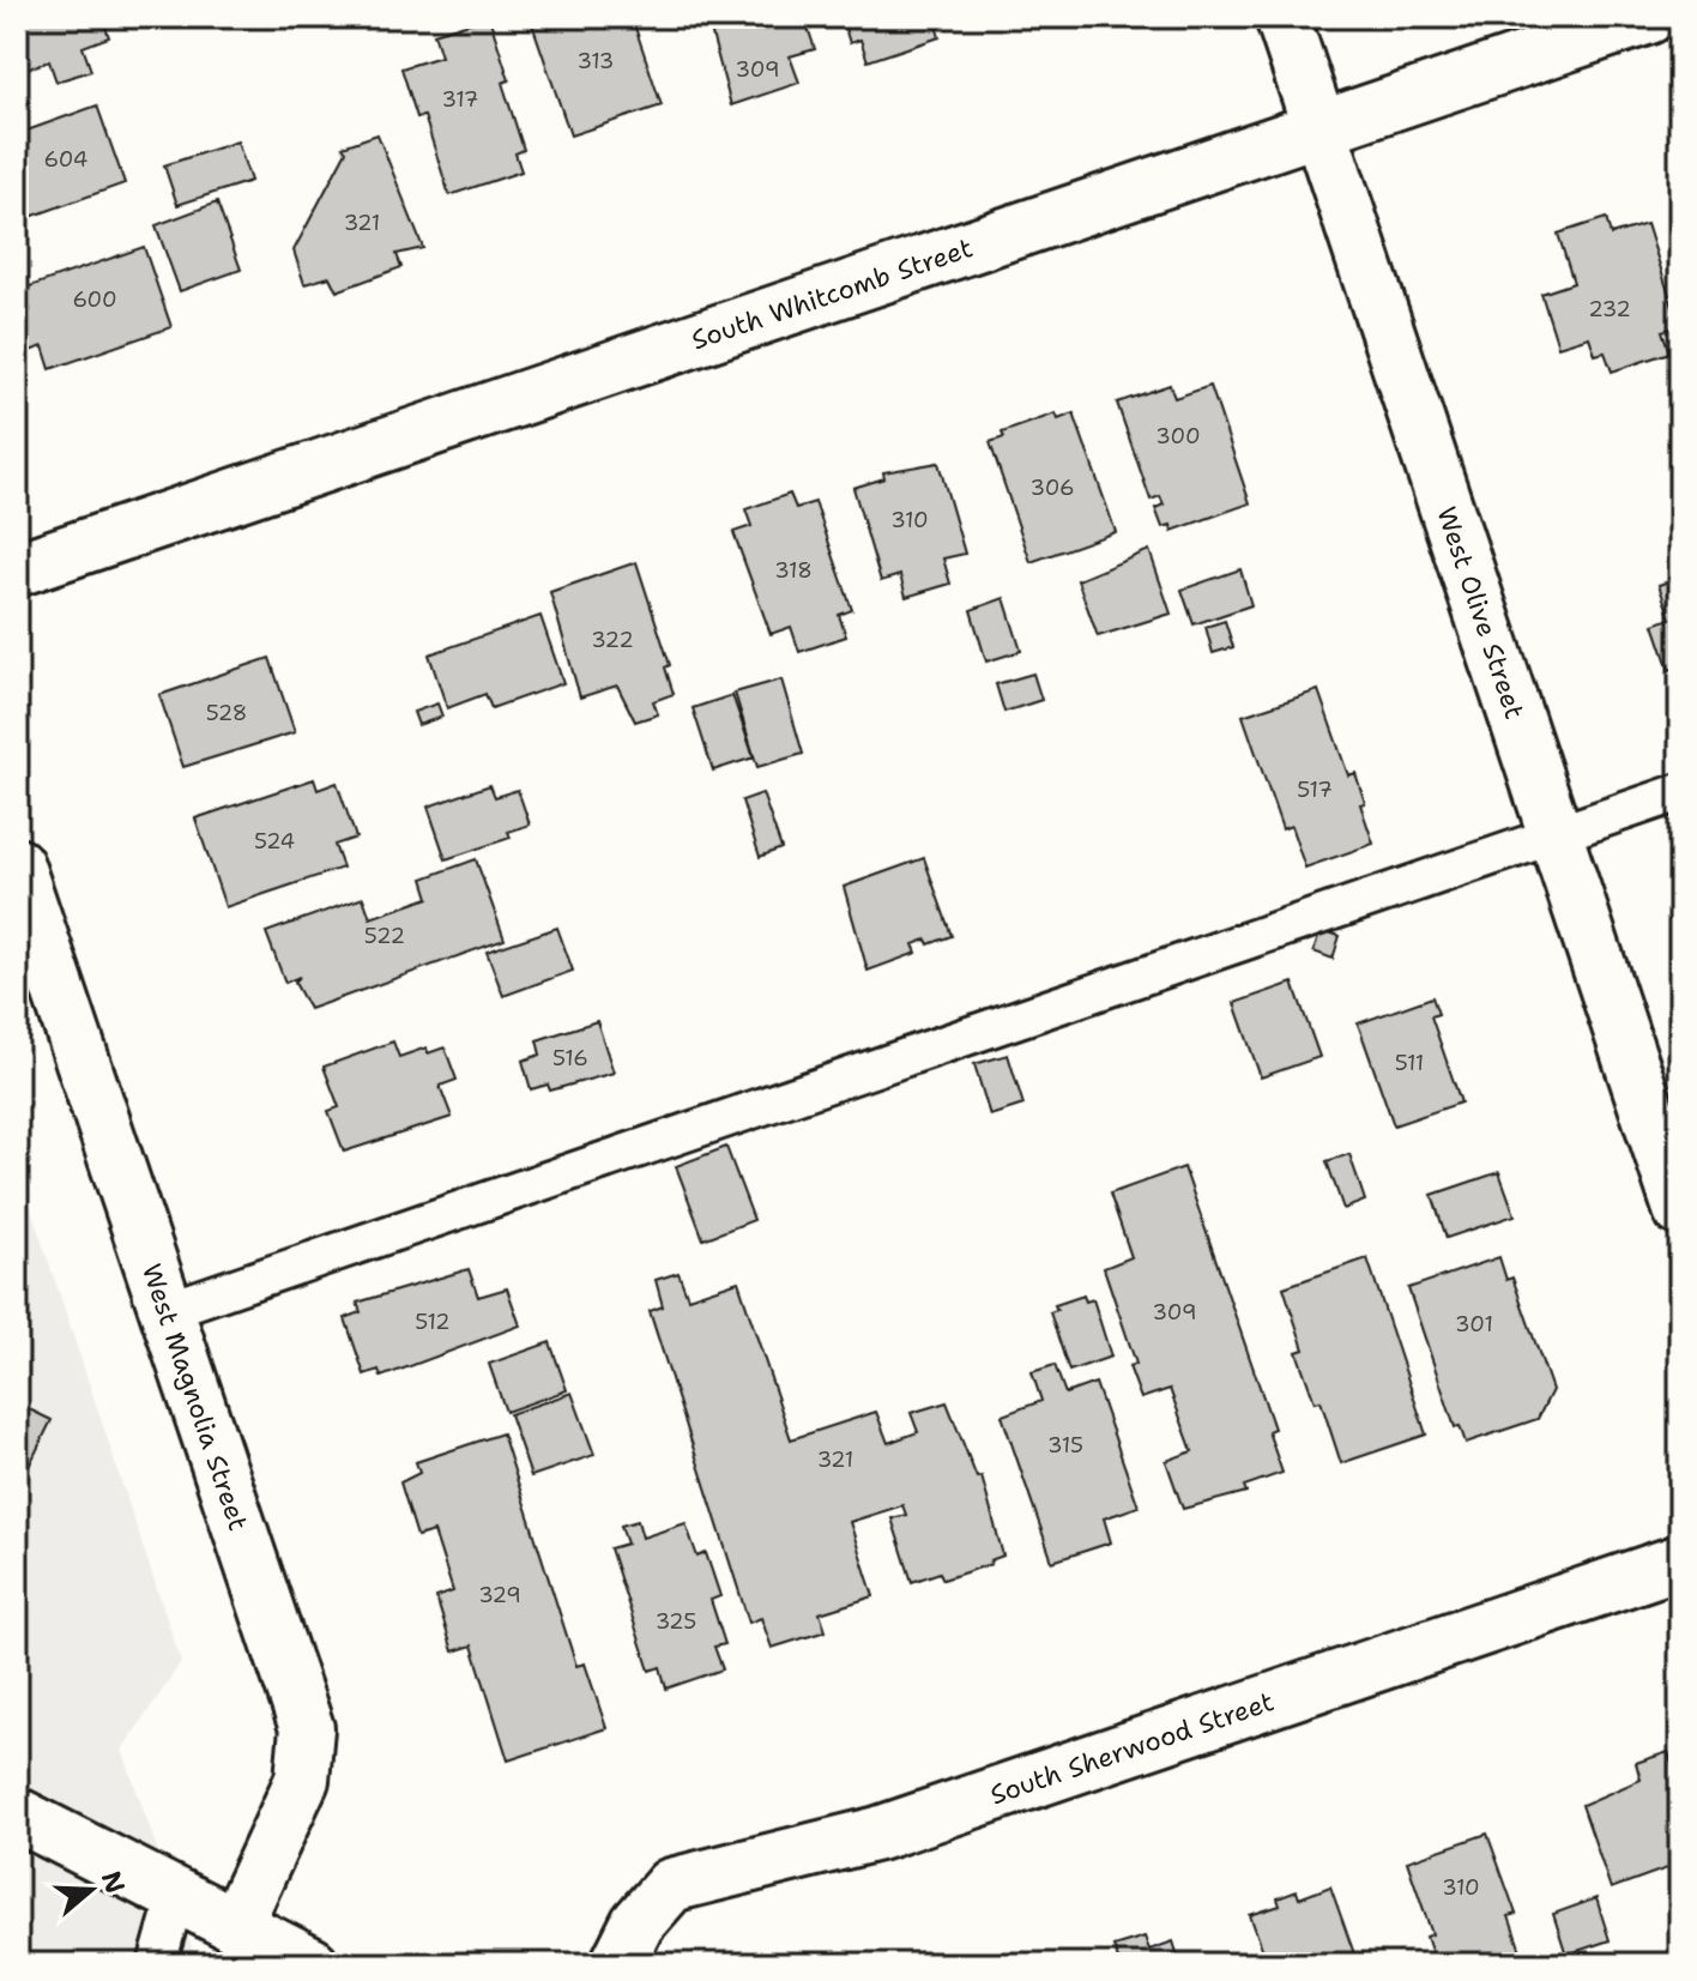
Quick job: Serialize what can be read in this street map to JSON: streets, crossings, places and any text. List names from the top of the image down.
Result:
{
  "streets": {
    "street": [
      "South Whitcomb Street",
      "West Olive Street",
      "West Magnolia Street",
      "South Sherwood Street"
    ]
  },
  "crossings": [
    ["South Whitcomb Street", "West Olive Street"]
  ],
  "house_numbers": [
    "313",
    "309",
    "317",
    "604",
    "321",
    "600",
    "232",
    "300",
    "306",
    "310",
    "318",
    "322",
    "528",
    "517",
    "524",
    "522",
    "516",
    "511",
    "309",
    "512",
    "301",
    "315",
    "321",
    "329",
    "325",
    "310"
  ],
  "north": "right"
}
